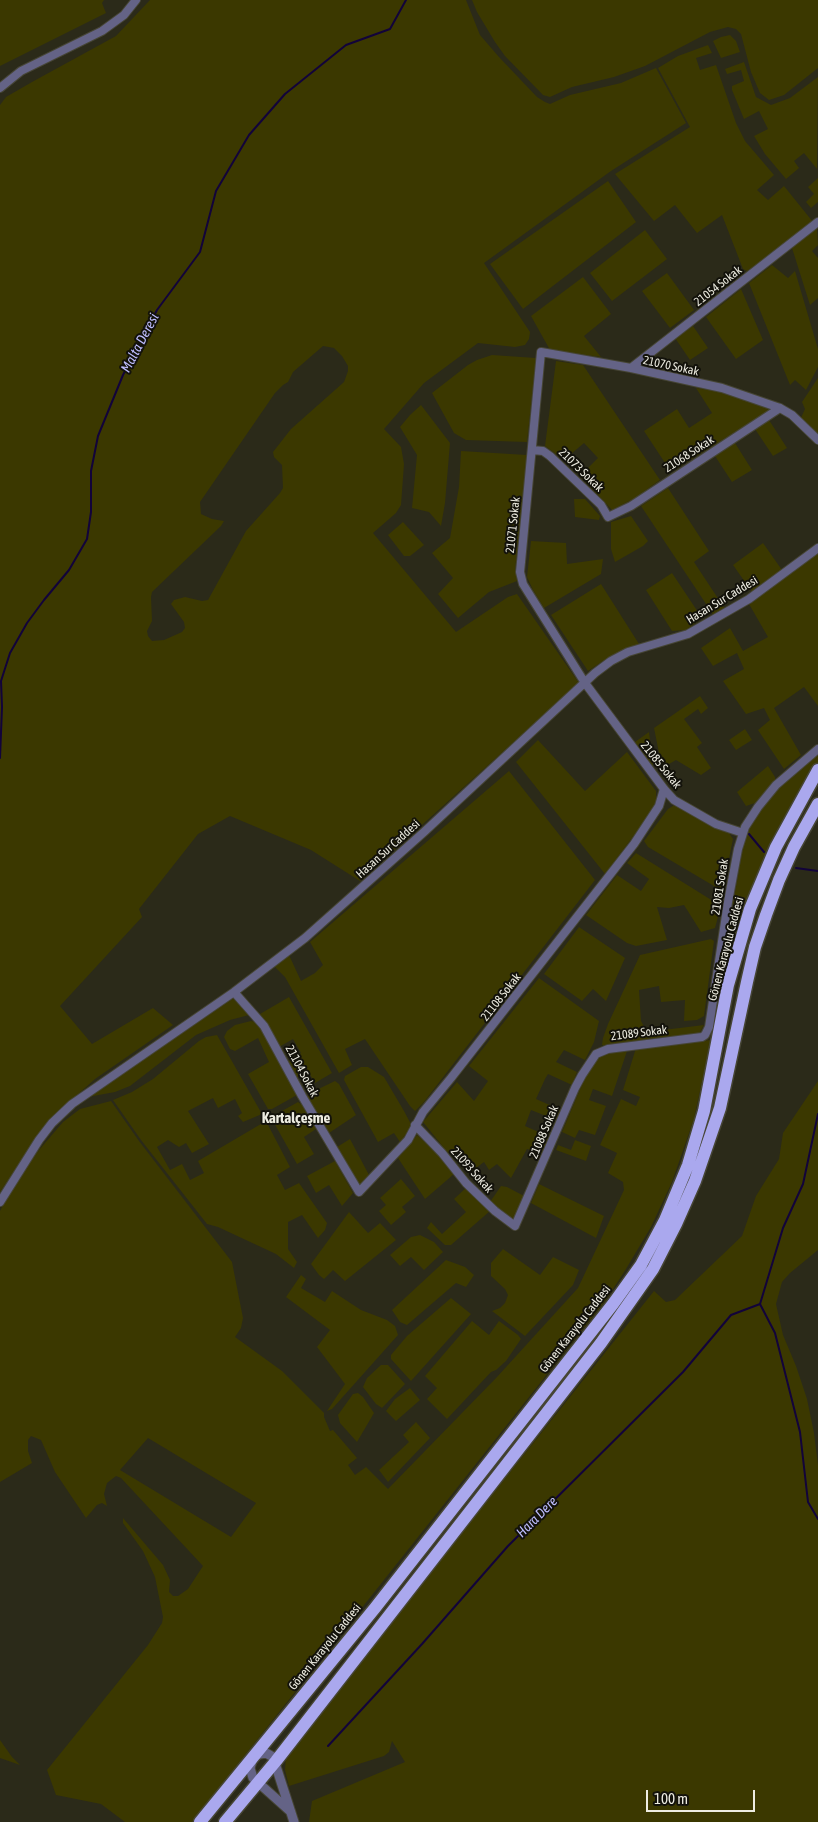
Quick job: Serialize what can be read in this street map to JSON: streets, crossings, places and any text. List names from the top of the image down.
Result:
{
  "streets": {
    "highway": ["Gönen Karayolu Caddesi"],
    "street": [
      "21054 Sokak",
      "21070 Sokak",
      "21068 Sokak",
      "21073 Sokak",
      "21071 Sokak",
      "Hasan Sur Caddesi",
      "21085 Sokak",
      "21081 Sokak",
      "21108 Sokak",
      "21089 Sokak",
      "21104 Sokak",
      "21088 Sokak",
      "21093 Sokak"
    ]
  },
  "crossings": [
    ["21054 Sokak", "21070 Sokak"],
    ["21070 Sokak", "21068 Sokak"],
    ["21070 Sokak", "21071 Sokak"],
    ["21068 Sokak", "21073 Sokak"],
    ["21073 Sokak", "21071 Sokak"],
    ["21071 Sokak", "Hasan Sur Caddesi"],
    ["21071 Sokak", "21085 Sokak"],
    ["Hasan Sur Caddesi", "21085 Sokak"],
    ["Hasan Sur Caddesi", "21104 Sokak"],
    ["21085 Sokak", "21081 Sokak"],
    ["21085 Sokak", "21108 Sokak"],
    ["21081 Sokak", "21089 Sokak"],
    ["21108 Sokak", "21104 Sokak"],
    ["21108 Sokak", "21093 Sokak"],
    ["21089 Sokak", "21088 Sokak"],
    ["21088 Sokak", "21093 Sokak"]
  ],
  "districts": ["Kartalçeşme"],
  "water": ["Malta Deresi", "Hara Dere"],
  "scale_bar": "100 m"
}
